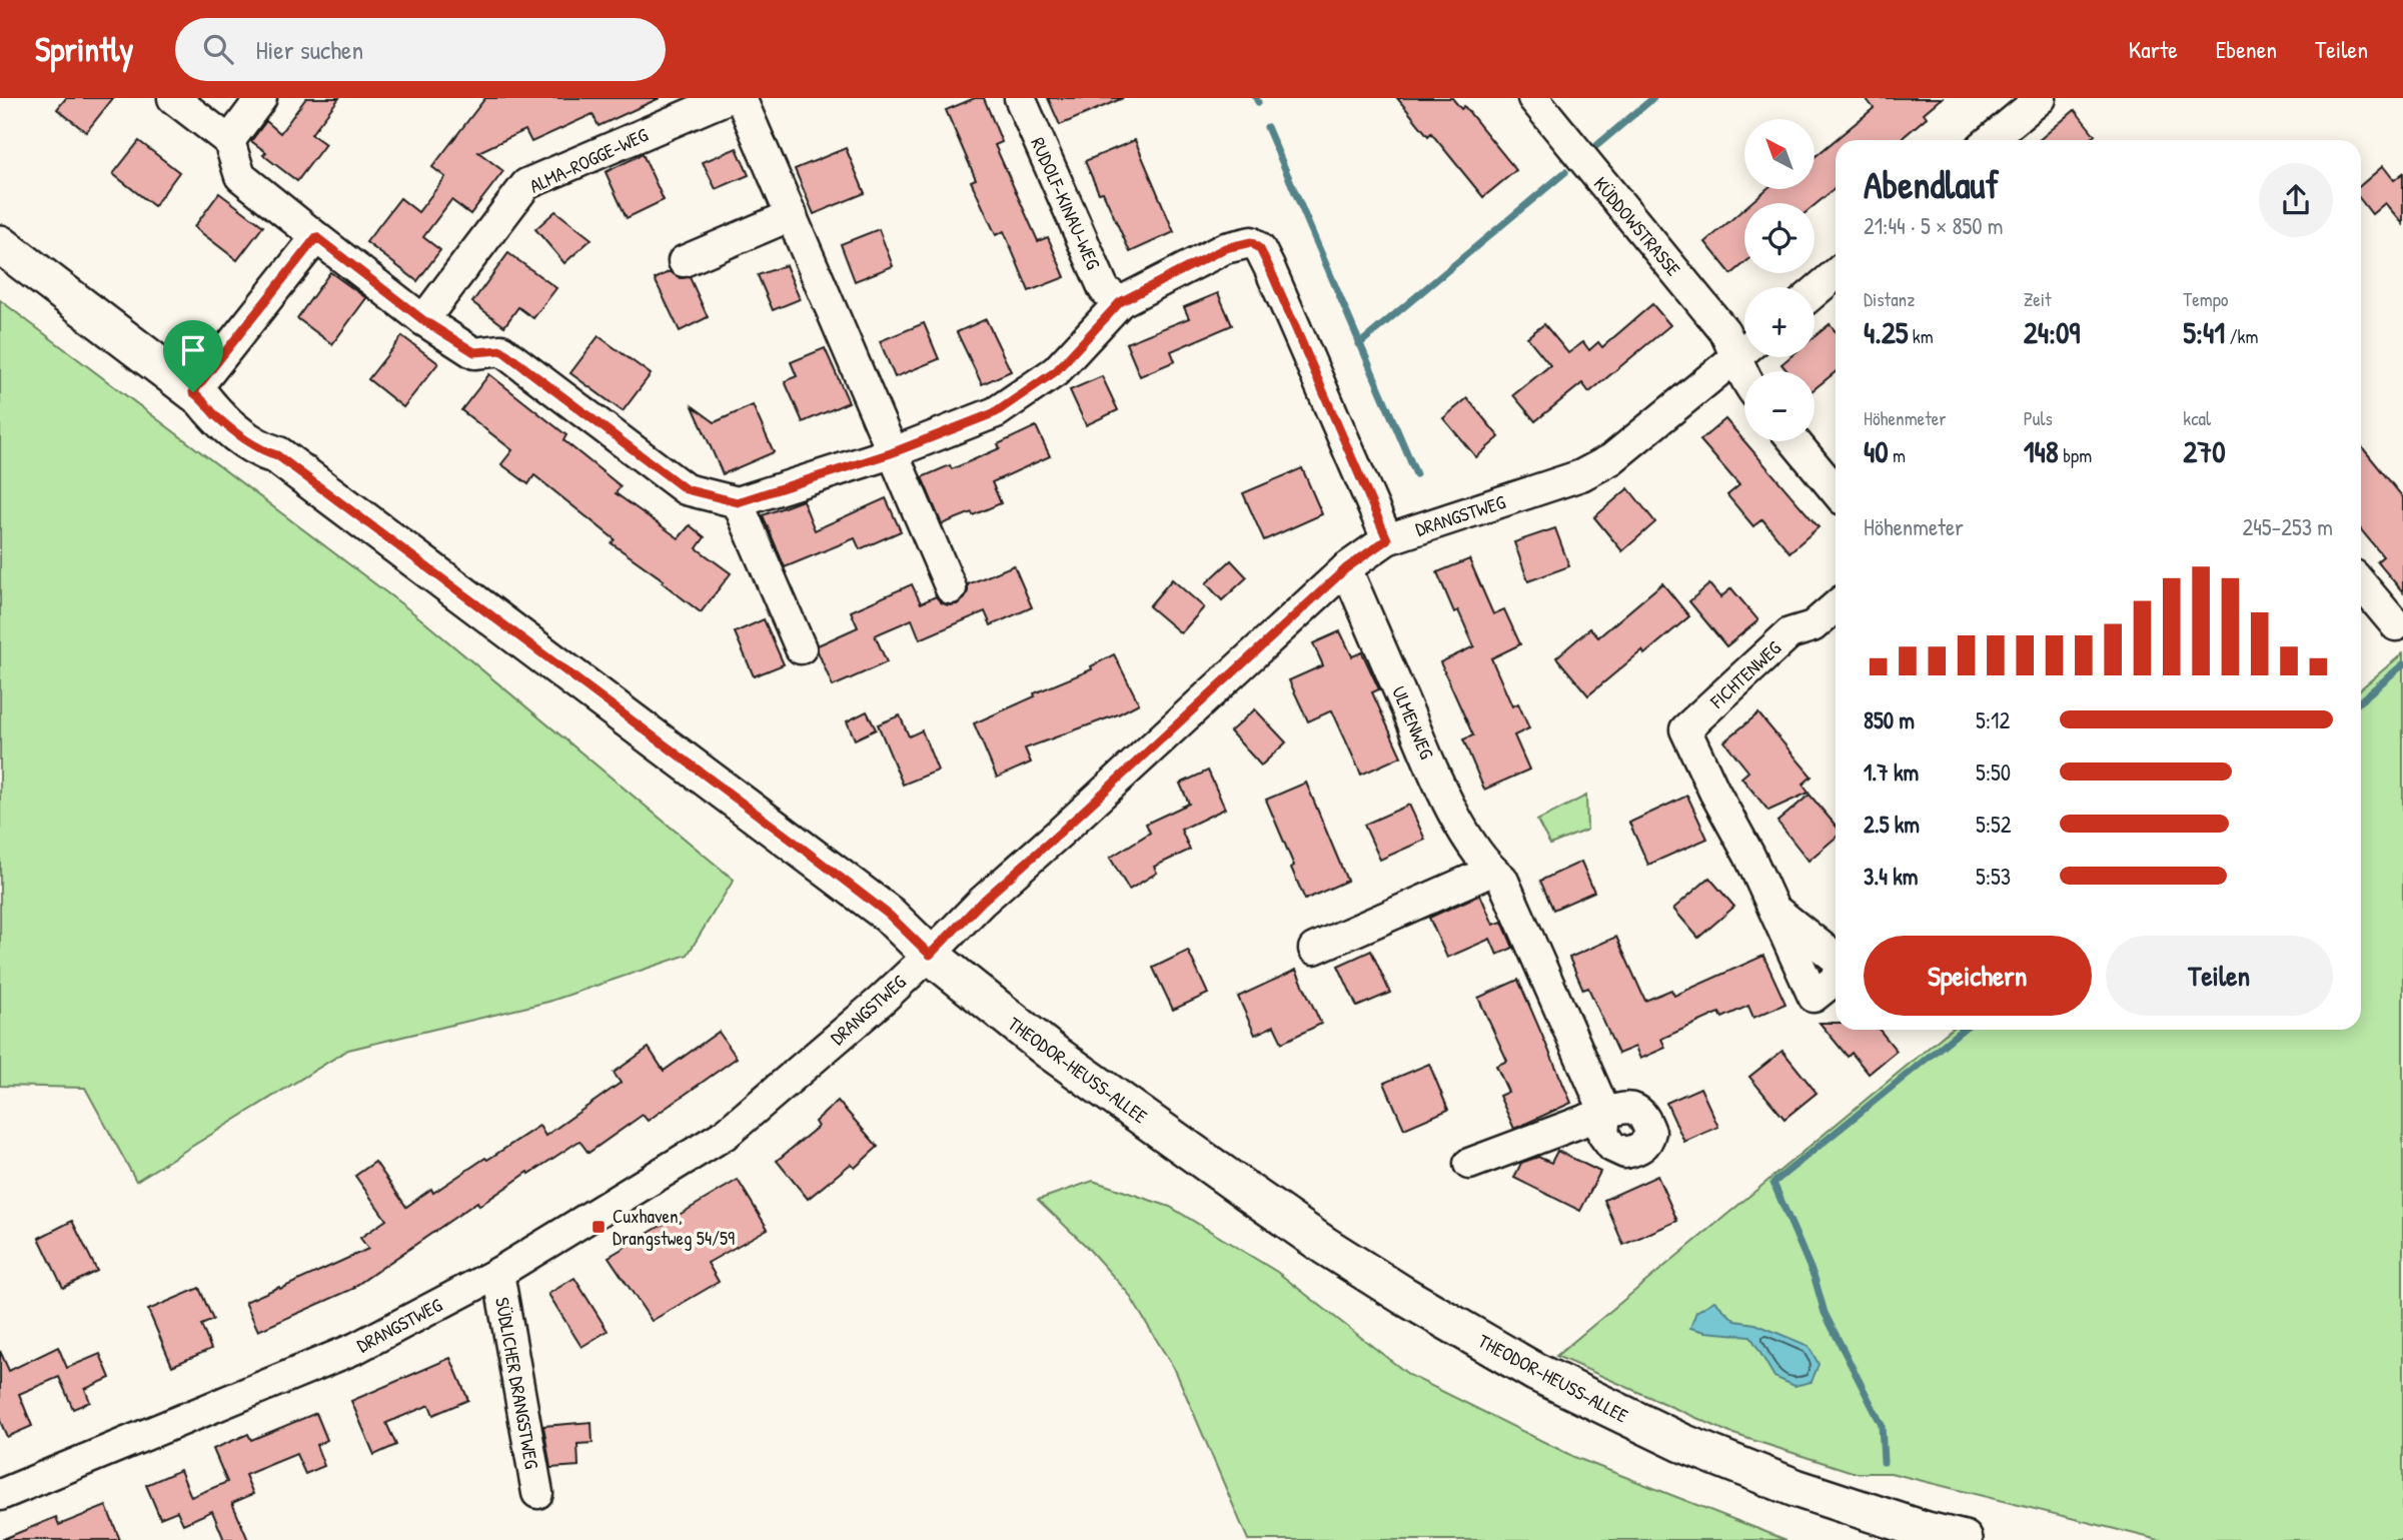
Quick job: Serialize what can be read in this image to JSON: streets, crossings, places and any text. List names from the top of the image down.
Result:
{
  "streets": {
    "street": [
      "ALMA-ROGGE-WEG",
      "RUDOLF-KINAU-WEG",
      "KÜDDOWSTRASSE",
      "DRANGSTWEG",
      "FICHTENWEG",
      "ULMENWEG",
      "THEODOR-HEUSS-ALLEE",
      "SÜDLICHER DRANGSTWEG"
    ]
  },
  "crossings": [
    ["DRANGSTWEG", "ULMENWEG"],
    ["DRANGSTWEG", "THEODOR-HEUSS-ALLEE"],
    ["DRANGSTWEG", "SÜDLICHER DRANGSTWEG"]
  ],
  "places": {
    "transit": ["Cuxhaven, Drangstweg 54/59"]
  },
  "north": "top left",
  "page": {
    "header": "Sprintly",
    "search": "Hier suchen",
    "nav": ["Karte", "Ebenen", "Teilen"],
    "map_buttons": ["+", "−"],
    "heading": ["Abendlauf", "21:44 · 5 × 850 m"],
    "stats": [
      ["Distanz", "4.25 km"],
      ["Zeit", "24:09"],
      ["Tempo", "5:41 /km"],
      ["Höhenmeter", "40 m"],
      ["Puls", "148 bpm"],
      ["kcal", "270"]
    ],
    "chart": ["Höhenmeter", "245–253 m"],
    "list": [
      {
        "name": "850 m",
        "note": "5:12"
      },
      {
        "name": "1.7 km",
        "note": "5:50"
      },
      {
        "name": "2.5 km",
        "note": "5:52"
      },
      {
        "name": "3.4 km",
        "note": "5:53"
      }
    ],
    "buttons": ["Speichern", "Teilen"]
  }
}
